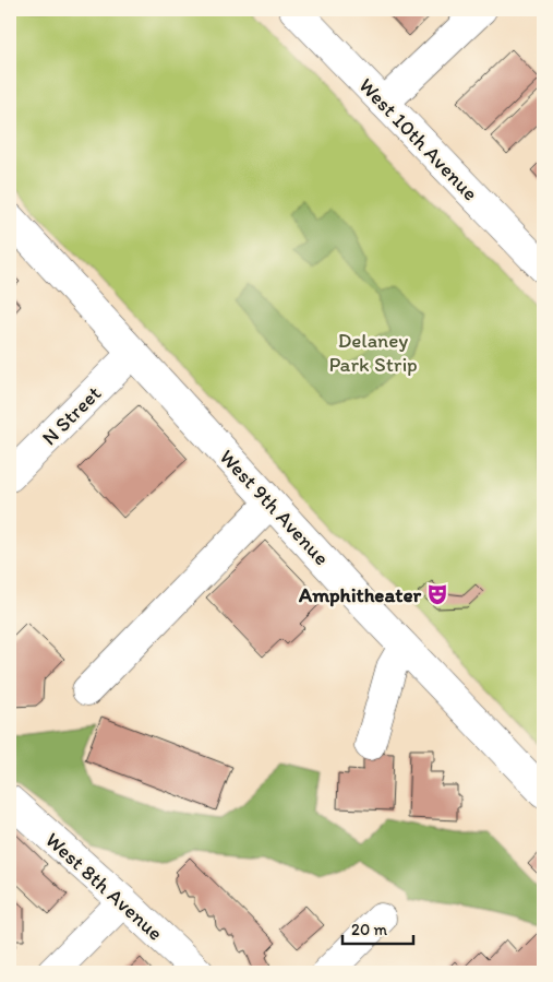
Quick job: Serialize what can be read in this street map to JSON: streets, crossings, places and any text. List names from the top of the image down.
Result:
{
  "streets": {
    "street": [
      "West 10th Avenue",
      "N Street",
      "West 9th Avenue",
      "West 8th Avenue"
    ]
  },
  "crossings": [
    ["N Street", "West 9th Avenue"]
  ],
  "parks": ["Delaney Park Strip"],
  "places": {
    "theatre": ["Amphitheater"]
  },
  "scale_bar": "20 m"
}
